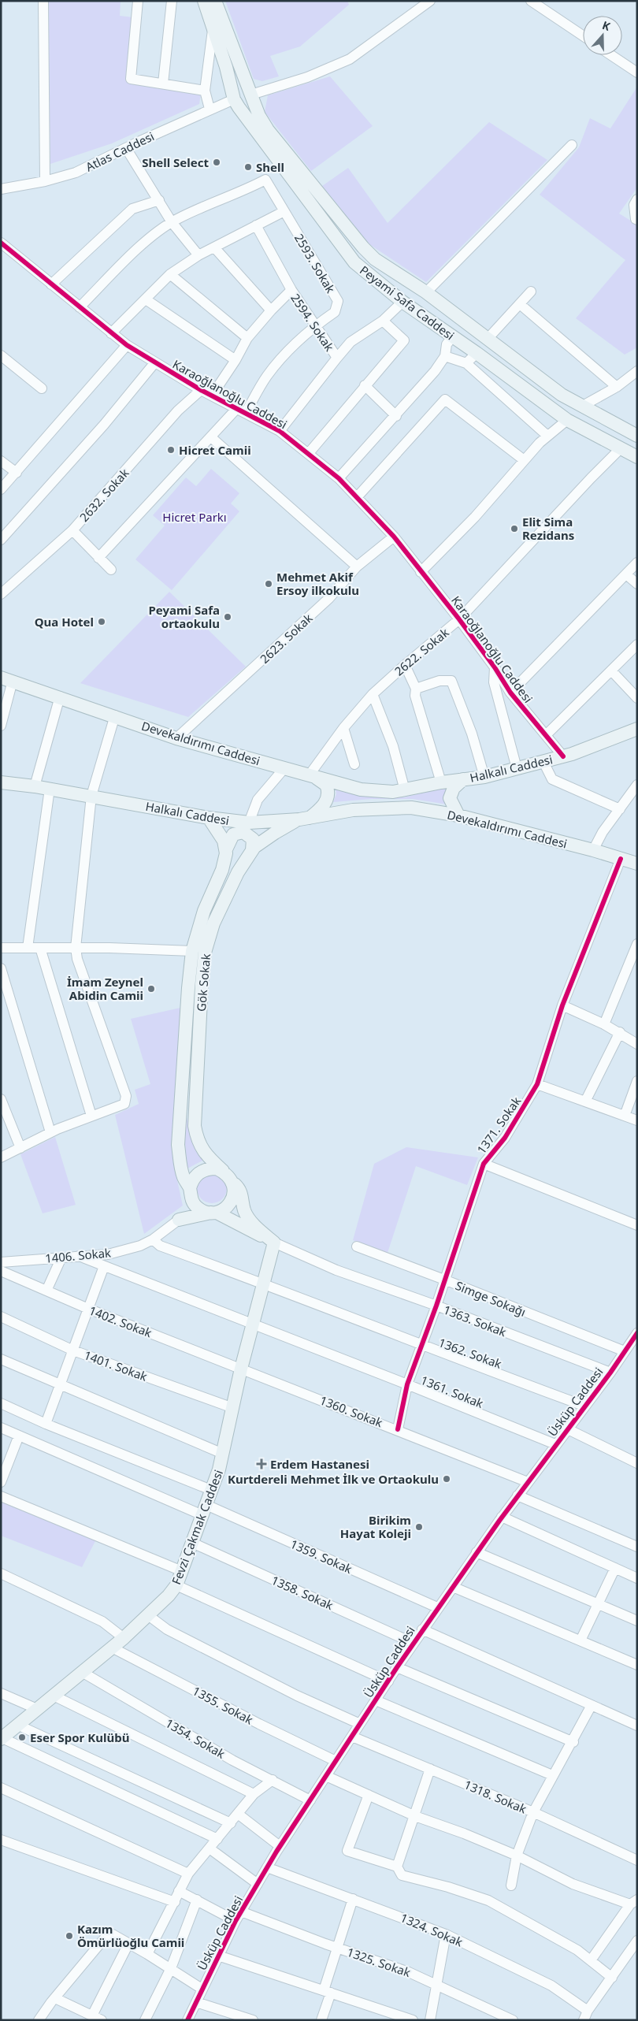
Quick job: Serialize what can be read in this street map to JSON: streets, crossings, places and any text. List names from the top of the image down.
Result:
{
  "streets": {
    "main road": [
      "Peyami Safa Caddesi",
      "Devekaldırımı Caddesi",
      "Halkalı Caddesi",
      "Gök Sokak",
      "Fevzi Çakmak Caddesi"
    ],
    "street": [
      "Atlas Caddesi",
      "2593. Sokak",
      "2594. Sokak",
      "Karaoğlanoğlu Caddesi",
      "2632. Sokak",
      "2623. Sokak",
      "2622. Sokak",
      "1371. Sokak",
      "1406. Sokak",
      "Simge Sokağı",
      "1363. Sokak",
      "1402. Sokak",
      "1362. Sokak",
      "1401. Sokak",
      "1361. Sokak",
      "Üsküp Caddesi",
      "1360. Sokak",
      "1359. Sokak",
      "1358. Sokak",
      "1355. Sokak",
      "1354. Sokak",
      "1318. Sokak",
      "1324. Sokak",
      "1325. Sokak"
    ]
  },
  "crossings": [
    ["Atlas Caddesi", "Peyami Safa Caddesi"],
    ["2593. Sokak", "2594. Sokak"],
    ["2593. Sokak", "Karaoğlanoğlu Caddesi"],
    ["Peyami Safa Caddesi", "2622. Sokak"],
    ["2594. Sokak", "Karaoğlanoğlu Caddesi"],
    ["Karaoğlanoğlu Caddesi", "2632. Sokak"],
    ["Karaoğlanoğlu Caddesi", "2623. Sokak"],
    ["Karaoğlanoğlu Caddesi", "2622. Sokak"],
    ["Karaoğlanoğlu Caddesi", "Halkalı Caddesi"],
    ["2623. Sokak", "Devekaldırımı Caddesi"],
    ["2622. Sokak", "Devekaldırımı Caddesi"],
    ["Devekaldırımı Caddesi", "Halkalı Caddesi"],
    ["Devekaldırımı Caddesi", "1371. Sokak"],
    ["Halkalı Caddesi", "Gök Sokak"],
    ["Gök Sokak", "1363. Sokak"],
    ["Gök Sokak", "Fevzi Çakmak Caddesi"],
    ["1371. Sokak", "Simge Sokağı"],
    ["1371. Sokak", "1363. Sokak"],
    ["1371. Sokak", "1362. Sokak"],
    ["1371. Sokak", "1361. Sokak"],
    ["1371. Sokak", "1360. Sokak"],
    ["1406. Sokak", "1362. Sokak"],
    ["1406. Sokak", "1361. Sokak"],
    ["Simge Sokağı", "Üsküp Caddesi"],
    ["1363. Sokak", "Üsküp Caddesi"],
    ["1363. Sokak", "Fevzi Çakmak Caddesi"],
    ["1402. Sokak", "1360. Sokak"],
    ["1402. Sokak", "Fevzi Çakmak Caddesi"],
    ["1362. Sokak", "Üsküp Caddesi"],
    ["1362. Sokak", "Fevzi Çakmak Caddesi"],
    ["1401. Sokak", "Fevzi Çakmak Caddesi"],
    ["1361. Sokak", "Üsküp Caddesi"],
    ["1361. Sokak", "Fevzi Çakmak Caddesi"],
    ["Üsküp Caddesi", "1360. Sokak"],
    ["Üsküp Caddesi", "1359. Sokak"],
    ["Üsküp Caddesi", "1358. Sokak"],
    ["Üsküp Caddesi", "1355. Sokak"],
    ["Üsküp Caddesi", "1354. Sokak"],
    ["Üsküp Caddesi", "1318. Sokak"],
    ["Üsküp Caddesi", "1324. Sokak"],
    ["Üsküp Caddesi", "1325. Sokak"],
    ["1360. Sokak", "Fevzi Çakmak Caddesi"],
    ["Fevzi Çakmak Caddesi", "1359. Sokak"],
    ["Fevzi Çakmak Caddesi", "1358. Sokak"],
    ["Fevzi Çakmak Caddesi", "1355. Sokak"],
    ["Fevzi Çakmak Caddesi", "1354. Sokak"]
  ],
  "parks": ["Hicret Parkı"],
  "places": {
    "other": [
      "Shell Select",
      "Shell",
      "Hicret Camii",
      "Elit Sima Rezidans",
      "Mehmet Akif Ersoy ilkokulu",
      "Peyami Safa ortaokulu",
      "Qua Hotel",
      "İmam Zeynel Abidin Camii",
      "Kurtdereli Mehmet İlk ve Ortaokulu",
      "Birikim Hayat Koleji",
      "Eser Spor Kulübü",
      "Kazım Ömürlüoğlu Camii"
    ],
    "health": ["Erdem Hastanesi"]
  },
  "north": "top"
}
